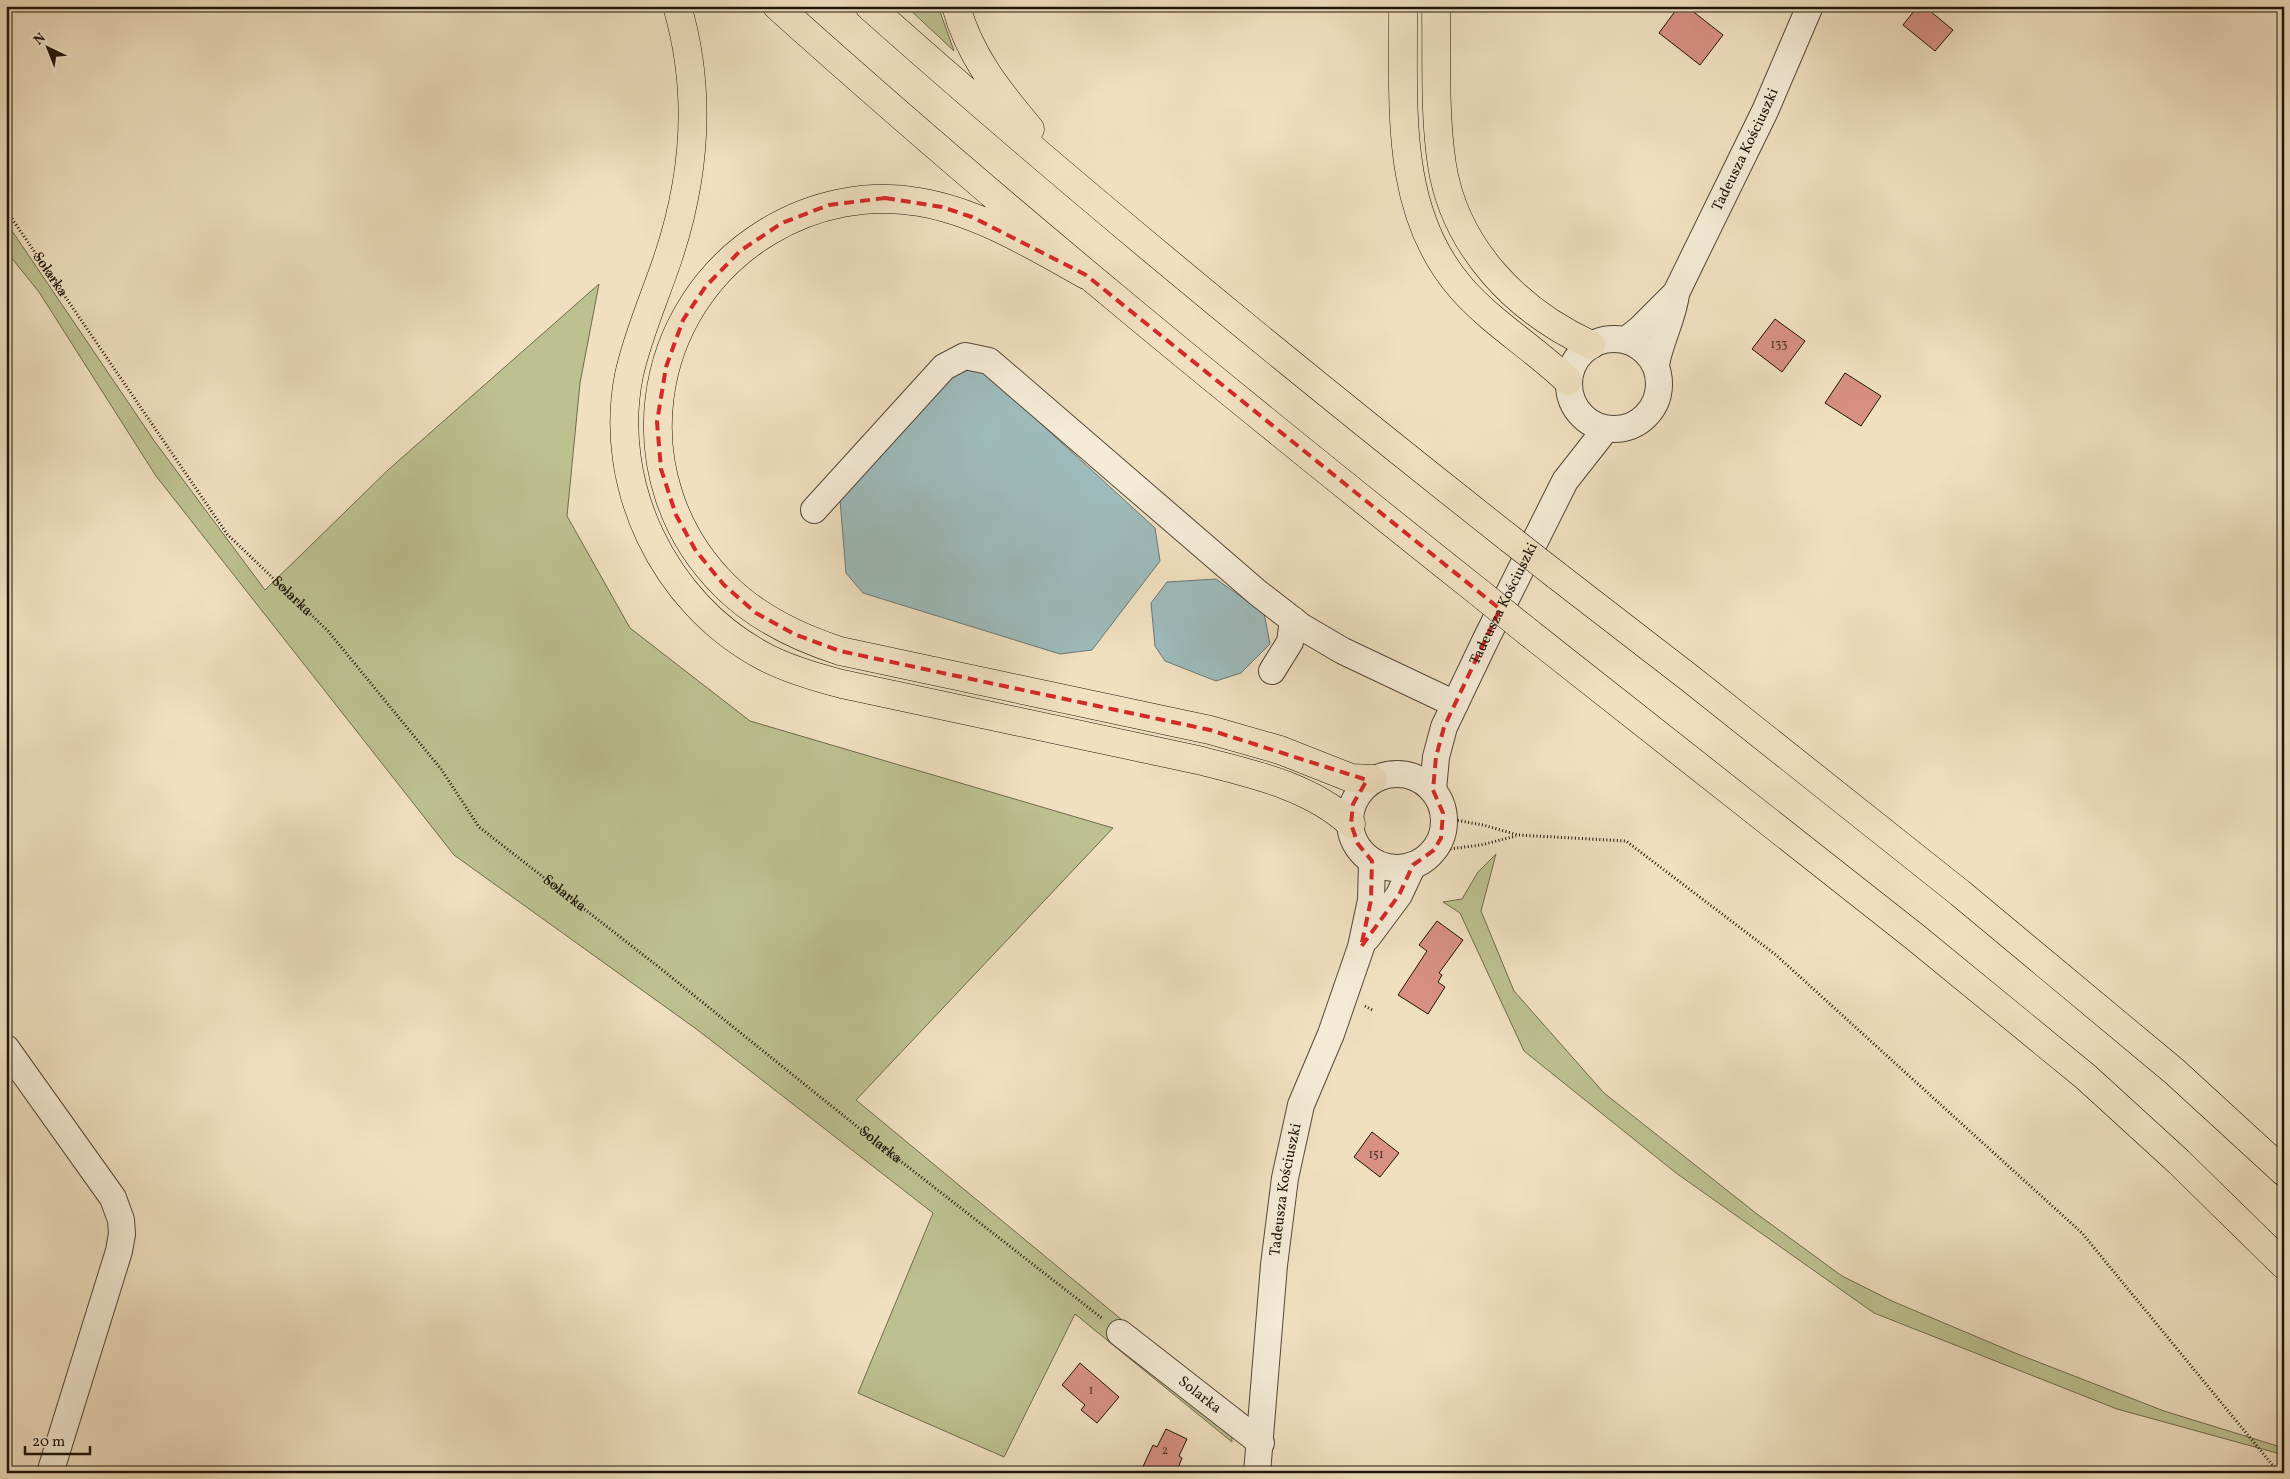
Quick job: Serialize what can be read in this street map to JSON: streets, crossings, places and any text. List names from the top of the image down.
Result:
{
  "streets": {
    "street": ["Tadeusza Kościuszki", "Solarka"]
  },
  "crossings": [
    ["Tadeusza Kościuszki", "Solarka"]
  ],
  "house_numbers": [
    "133",
    "151",
    "1",
    "2"
  ],
  "scale_bar": "20 m",
  "north": "top left"
}
